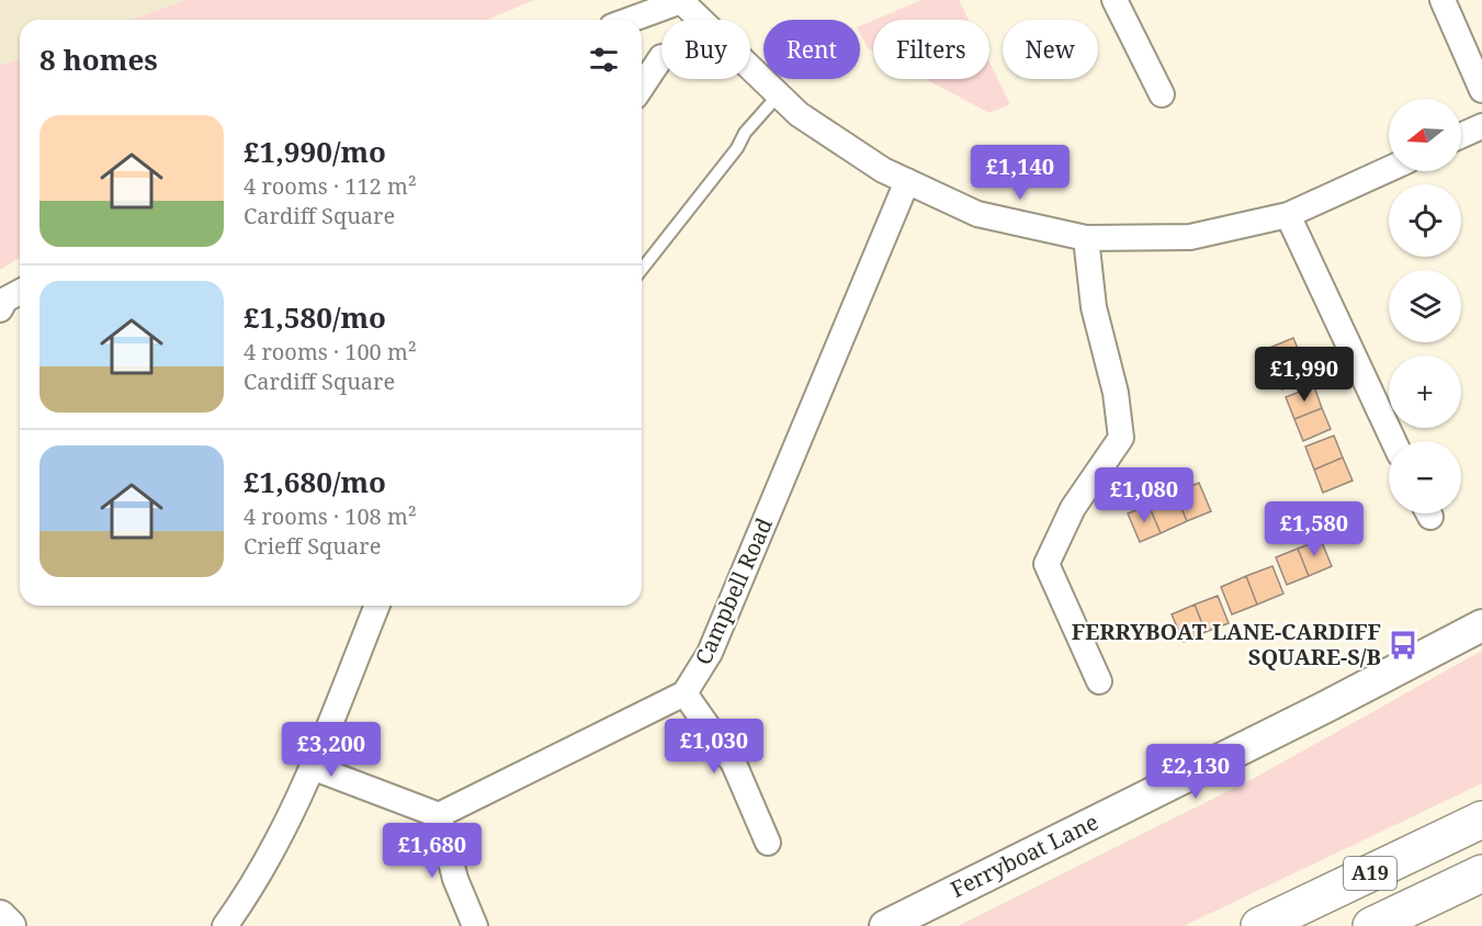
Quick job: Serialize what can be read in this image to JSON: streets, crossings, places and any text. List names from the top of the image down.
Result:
{
  "streets": {
    "highway": ["A19"],
    "street": ["Campbell Road", "Ferryboat Lane"]
  },
  "places": {
    "bus stop": ["FERRYBOAT LANE-CARDIFF SQUARE-S/B"]
  },
  "north": "left",
  "page": {
    "chip": [
      "Buy",
      "Rent",
      "Filters",
      "New"
    ],
    "heading": "8 homes",
    "map_buttons": ["+", "−"],
    "list": [
      {
        "name": "£1,990/mo",
        "note": "4 rooms · 112 m² · Cardiff Square"
      },
      {
        "name": "£1,580/mo",
        "note": "4 rooms · 100 m² · Cardiff Square"
      },
      {
        "name": "£1,680/mo",
        "note": "4 rooms · 108 m² · Crieff Square"
      }
    ],
    "price": [
      "£1,140",
      "£1,990",
      "£1,080",
      "£1,580",
      "£1,030",
      "£3,200",
      "£2,130",
      "£1,680"
    ]
  }
}
